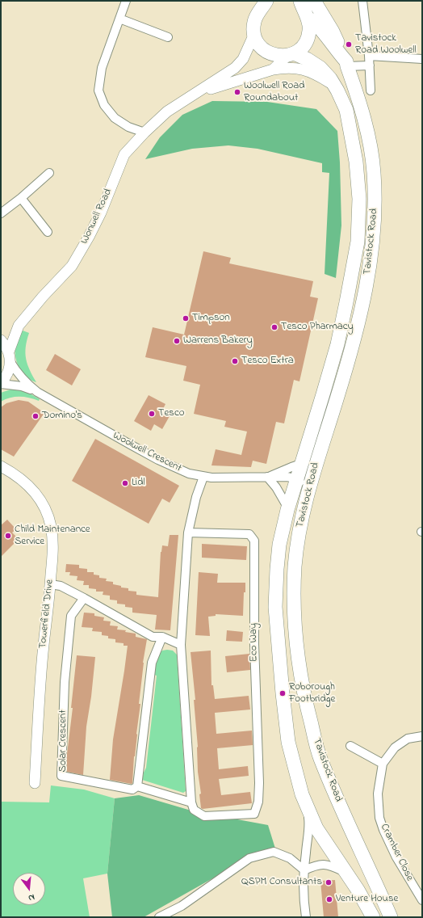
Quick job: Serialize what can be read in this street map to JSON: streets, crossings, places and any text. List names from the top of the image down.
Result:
{
  "streets": {
    "highway": ["Tavistock Road"],
    "street": [
      "Wonwell Road",
      "Woolwell Crescent",
      "Towerfield Drive",
      "Eco Way",
      "Solar Crescent",
      "Cramber Close"
    ]
  },
  "crossings": [
    ["Wonwell Road", "Tavistock Road"],
    ["Wonwell Road", "Woolwell Crescent"],
    ["Tavistock Road", "Woolwell Crescent"]
  ],
  "places": [
    "Tavistock Road Woolwell",
    "Woolwell Road Roundabout",
    "Timpson",
    "Tesco Pharmacy",
    "Warrens Bakery",
    "Tesco Extra",
    "Tesco",
    "Domino's",
    "Lidl",
    "Child Maintenance Service",
    "Roborough Footbridge",
    "QSPM Consultants",
    "Venture House"
  ],
  "north": "bottom"
}
